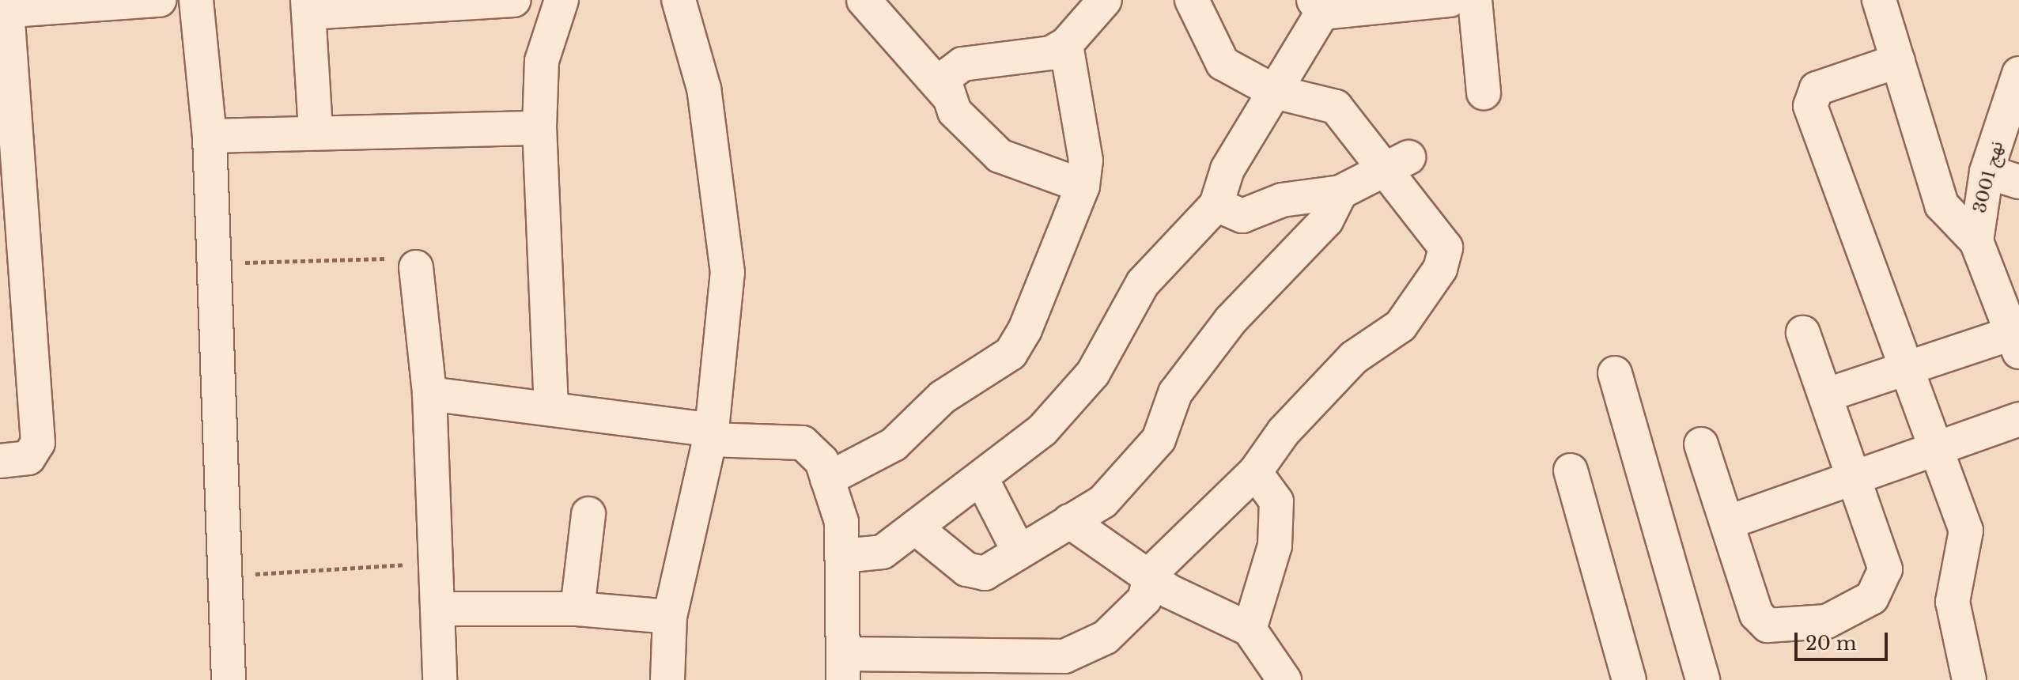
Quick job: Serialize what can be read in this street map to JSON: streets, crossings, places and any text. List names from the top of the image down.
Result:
{
  "streets": {
    "street": ["نهج 3001"]
  },
  "scale_bar": "20 m"
}
